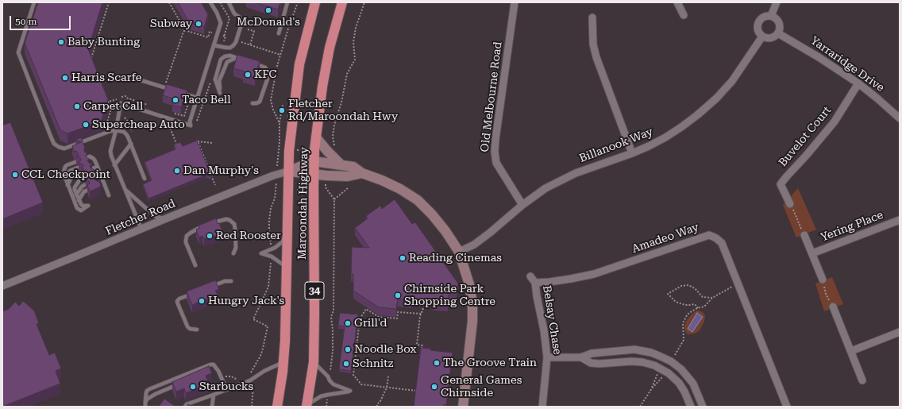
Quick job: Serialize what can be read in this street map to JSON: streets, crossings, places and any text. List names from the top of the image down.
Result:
{
  "streets": {
    "highway": ["Maroondah Highway", "34"],
    "street": [
      "Yarraridge Drive",
      "Old Melbourne Road",
      "Buvelot Court",
      "Billanook Way",
      "Fletcher Road",
      "Yering Place",
      "Amadeo Way",
      "Belsay Chase"
    ]
  },
  "crossings": [
    ["Yarraridge Drive", "Buvelot Court"],
    ["Yarraridge Drive", "Billanook Way"],
    ["Old Melbourne Road", "Billanook Way"],
    ["Maroondah Highway", "Fletcher Road"],
    ["Amadeo Way", "Belsay Chase"]
  ],
  "places": [
    "McDonald's",
    "Subway",
    "Baby Bunting",
    "KFC",
    "Harris Scarfe",
    "Taco Bell",
    "Carpet Call",
    "Fletcher Rd/Maroondah Hwy",
    "Supercheap Auto",
    "Dan Murphy's",
    "CCL Checkpoint",
    "Red Rooster",
    "Reading Cinemas",
    "Chirnside Park Shopping Centre",
    "Hungry Jack's",
    "Grill'd",
    "Noodle Box",
    "The Groove Train",
    "Schnitz",
    "Starbucks",
    "General Games Chirnside"
  ],
  "scale_bar": "50 m"
}
